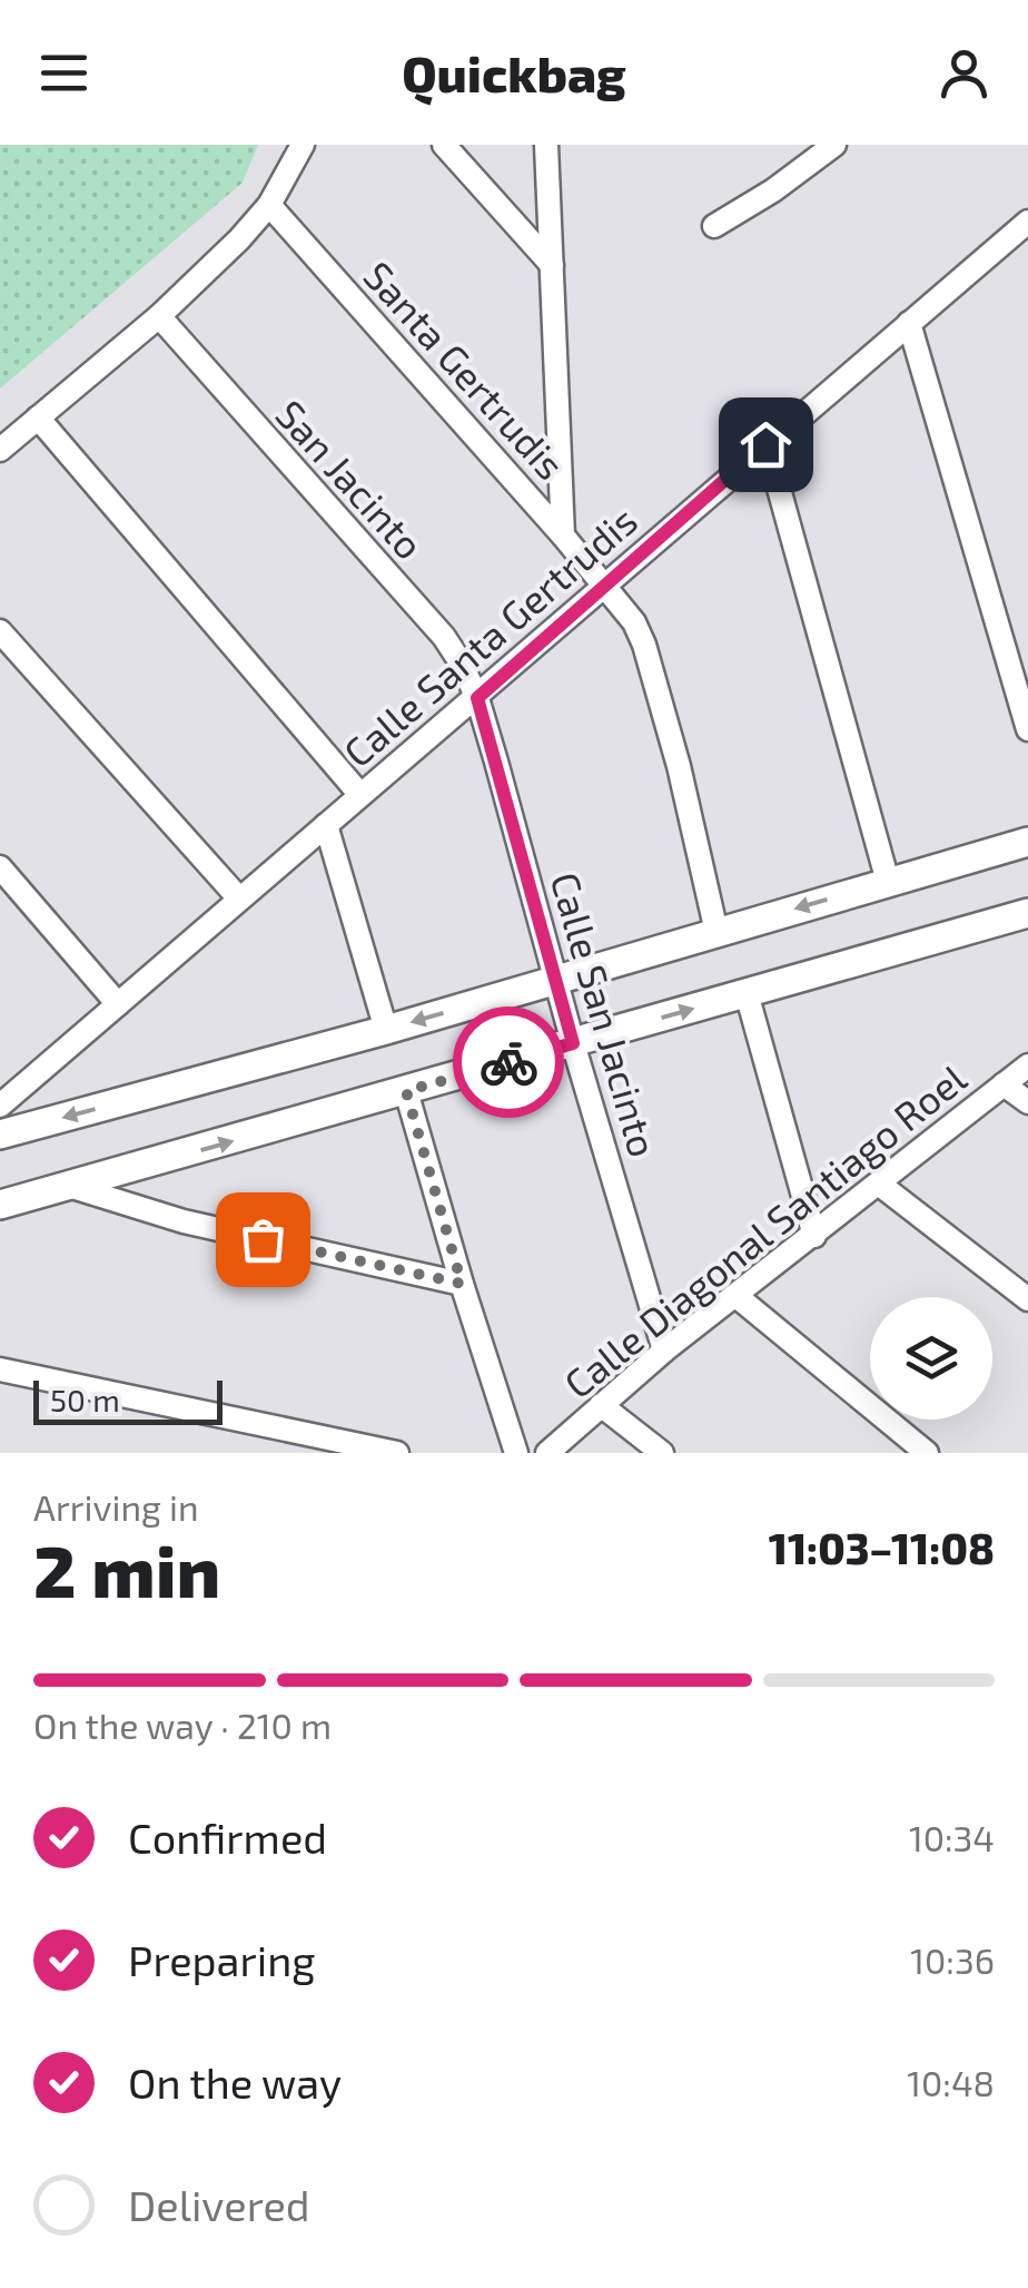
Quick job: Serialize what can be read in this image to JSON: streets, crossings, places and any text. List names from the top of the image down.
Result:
{
  "streets": {
    "street": [
      "Santa Gertrudis",
      "San Jacinto",
      "Calle Santa Gertrudis",
      "Calle San Jacinto",
      "Calle Diagonal Santiago Roel"
    ]
  },
  "crossings": [
    ["Santa Gertrudis", "Calle Santa Gertrudis"],
    ["San Jacinto", "Calle Santa Gertrudis"],
    ["San Jacinto", "Calle San Jacinto"],
    ["Calle Santa Gertrudis", "Calle San Jacinto"],
    ["Calle San Jacinto", "Calle Diagonal Santiago Roel"]
  ],
  "scale_bar": "50 m",
  "page": {
    "header": "Quickbag",
    "scale": "50 m",
    "heading": ["2 min", "Arriving in", "11:03–11:08"],
    "bar": "On the way · 210 m",
    "list": [
      ["Confirmed", "10:34"],
      ["Preparing", "10:36"],
      ["On the way", "10:48"],
      "Delivered"
    ]
  }
}
